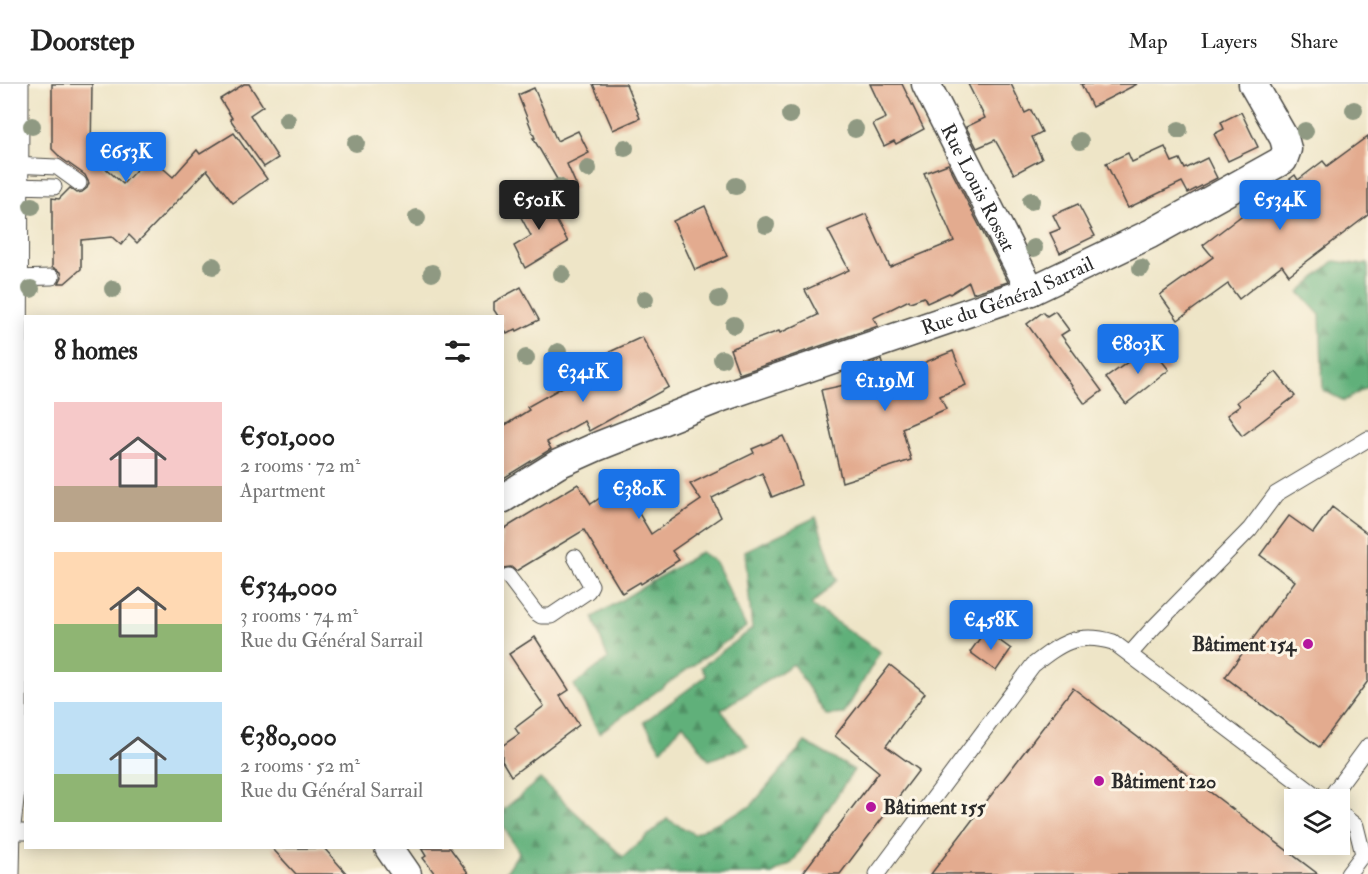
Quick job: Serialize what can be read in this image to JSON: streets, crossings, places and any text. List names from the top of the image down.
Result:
{
  "streets": {
    "street": ["Rue Louis Rossat", "Rue du Général Sarrail"]
  },
  "crossings": [
    ["Rue Louis Rossat", "Rue du Général Sarrail"]
  ],
  "places": ["Bâtiment 154", "Bâtiment 120", "Bâtiment 155"],
  "page": {
    "header": "Doorstep",
    "nav": ["Map", "Layers", "Share"],
    "price": [
      "€653K",
      "€501K",
      "€534K",
      "€803K",
      "€341K",
      "€1.19M",
      "€380K",
      "€458K"
    ],
    "heading": "8 homes",
    "list": [
      {
        "name": "€501,000",
        "note": "2 rooms · 72 m² · Apartment"
      },
      {
        "name": "€534,000",
        "note": "3 rooms · 74 m² · Rue du Général Sarrail"
      },
      {
        "name": "€380,000",
        "note": "2 rooms · 52 m² · Rue du Général Sarrail"
      }
    ]
  }
}
